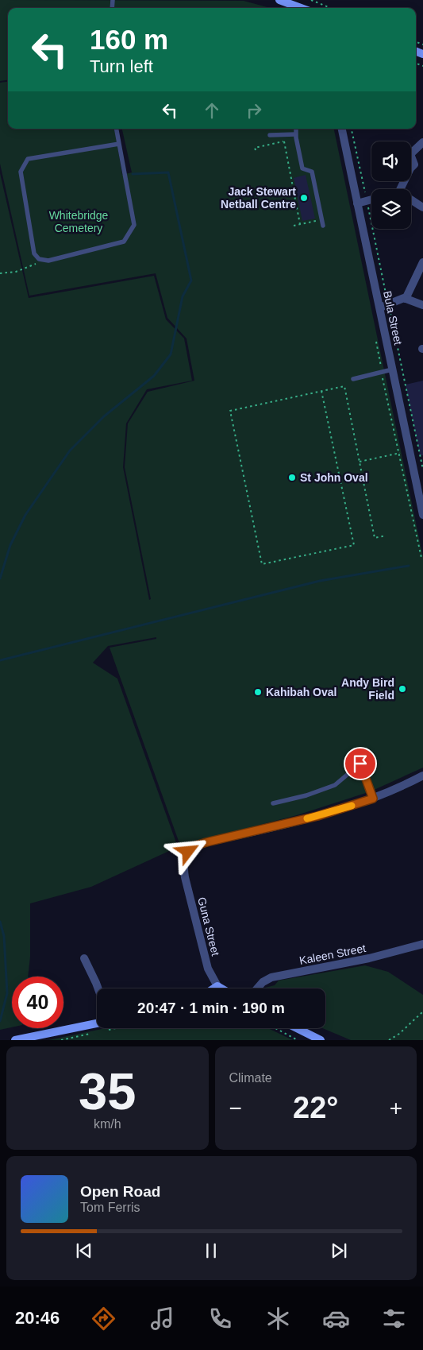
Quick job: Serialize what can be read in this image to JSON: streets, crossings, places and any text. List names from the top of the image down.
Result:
{
  "streets": {
    "street": ["Bula Street", "Guna Street", "Kaleen Street"]
  },
  "parks": ["Whitebridge Cemetery"],
  "places": [
    "Jack Stewart Netball Centre",
    "St John Oval",
    "Andy Bird Field",
    "Kahibah Oval"
  ],
  "page": {
    "turn": ["160 m", "Turn left"],
    "limit": "40",
    "trip": "20:47 · 1 min · 190 m",
    "tile": [
      ["35", "km/h"],
      "Climate"
    ],
    "heat": ["−", "22°", "+"],
    "song": ["Open Road", "Tom Ferris"],
    "tabs": "20:46"
  }
}
